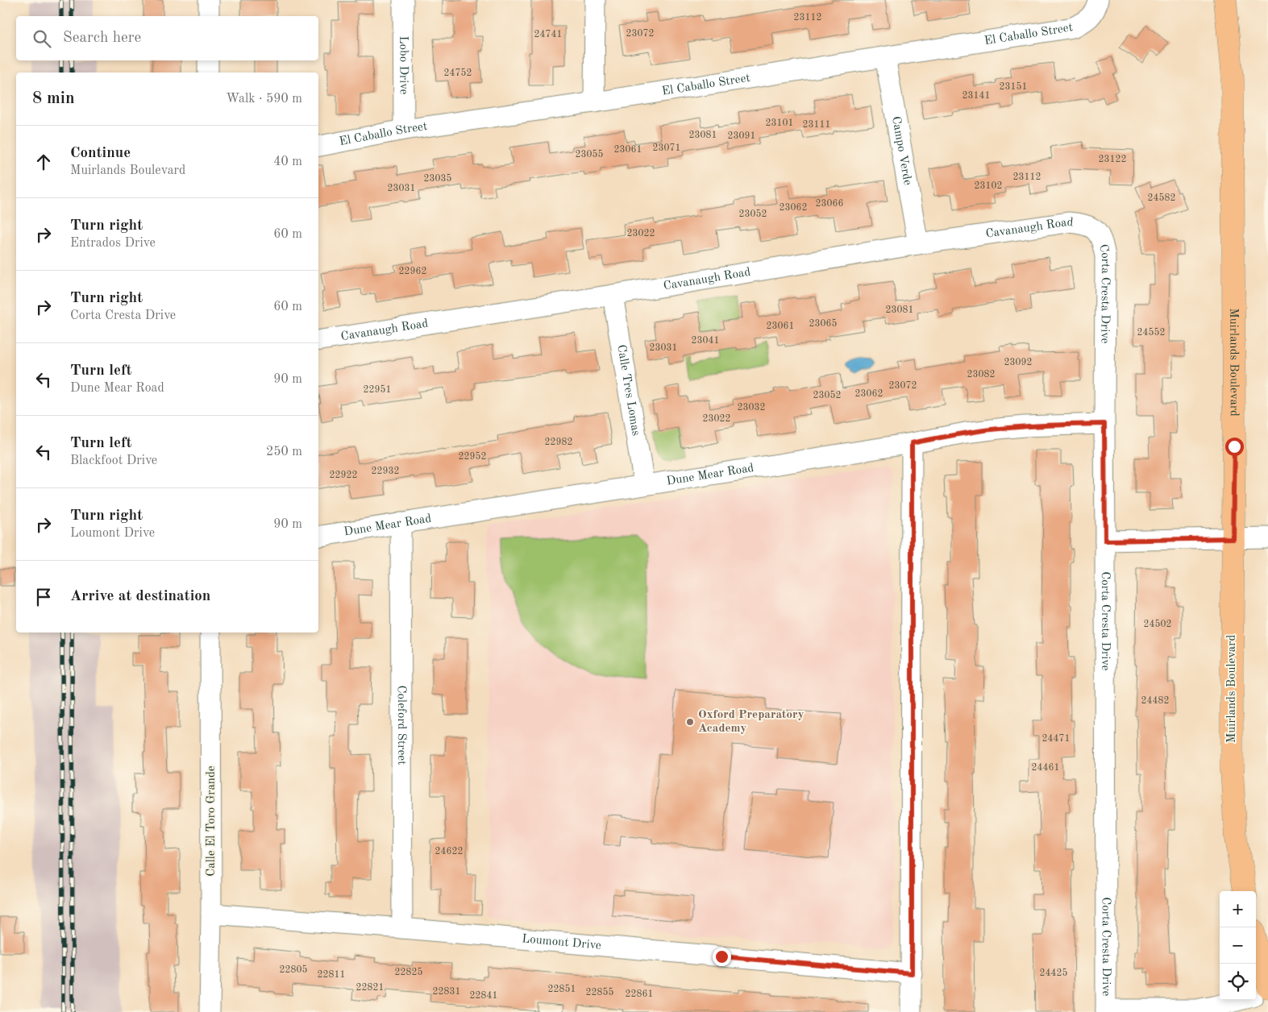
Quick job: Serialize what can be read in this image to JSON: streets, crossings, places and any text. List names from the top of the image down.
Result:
{
  "streets": {
    "main road": ["Muirlands Boulevard"],
    "street": [
      "El Caballo Street",
      "Lobo Drive",
      "Campo Verde",
      "Cavanaugh Road",
      "Corta Cresta Drive",
      "Calle Tres Lomas",
      "Dune Mear Road",
      "Coleford Street",
      "Calle El Toro Grande",
      "Loumont Drive"
    ]
  },
  "crossings": [
    ["El Caballo Street", "Lobo Drive"],
    ["El Caballo Street", "Campo Verde"],
    ["Campo Verde", "Cavanaugh Road"],
    ["Cavanaugh Road", "Corta Cresta Drive"],
    ["Cavanaugh Road", "Calle Tres Lomas"],
    ["Corta Cresta Drive", "Dune Mear Road"],
    ["Calle Tres Lomas", "Dune Mear Road"],
    ["Dune Mear Road", "Coleford Street"],
    ["Coleford Street", "Loumont Drive"],
    ["Calle El Toro Grande", "Loumont Drive"]
  ],
  "places": ["Oxford Preparatory Academy"],
  "house_numbers": [
    "23112",
    "23072",
    "24741",
    "24752",
    "23151",
    "23141",
    "23101",
    "23111",
    "23081",
    "23091",
    "23071",
    "23061",
    "23055",
    "23122",
    "23112",
    "23035",
    "23102",
    "23031",
    "24582",
    "23066",
    "23062",
    "23052",
    "23022",
    "22962",
    "23081",
    "23065",
    "23061",
    "24552",
    "23041",
    "23031",
    "23092",
    "23082",
    "23072",
    "22951",
    "23062",
    "23052",
    "23032",
    "23022",
    "22982",
    "22952",
    "22932",
    "22922",
    "24502",
    "24482",
    "24471",
    "24461",
    "24622",
    "22805",
    "22825",
    "24425",
    "22811",
    "22821",
    "22851",
    "22831",
    "22855",
    "22861",
    "22841"
  ],
  "page": {
    "search": "Search here",
    "heading": ["8 min", "Walk · 590 m"],
    "list": [
      ["Continue", "Muirlands Boulevard", "40 m"],
      ["Turn right", "Entrados Drive", "60 m"],
      ["Turn right", "Corta Cresta Drive", "60 m"],
      ["Turn left", "Dune Mear Road", "90 m"],
      ["Turn left", "Blackfoot Drive", "250 m"],
      ["Turn right", "Loumont Drive", "90 m"],
      "Arrive at destination"
    ],
    "map_buttons": ["+", "−"]
  }
}
